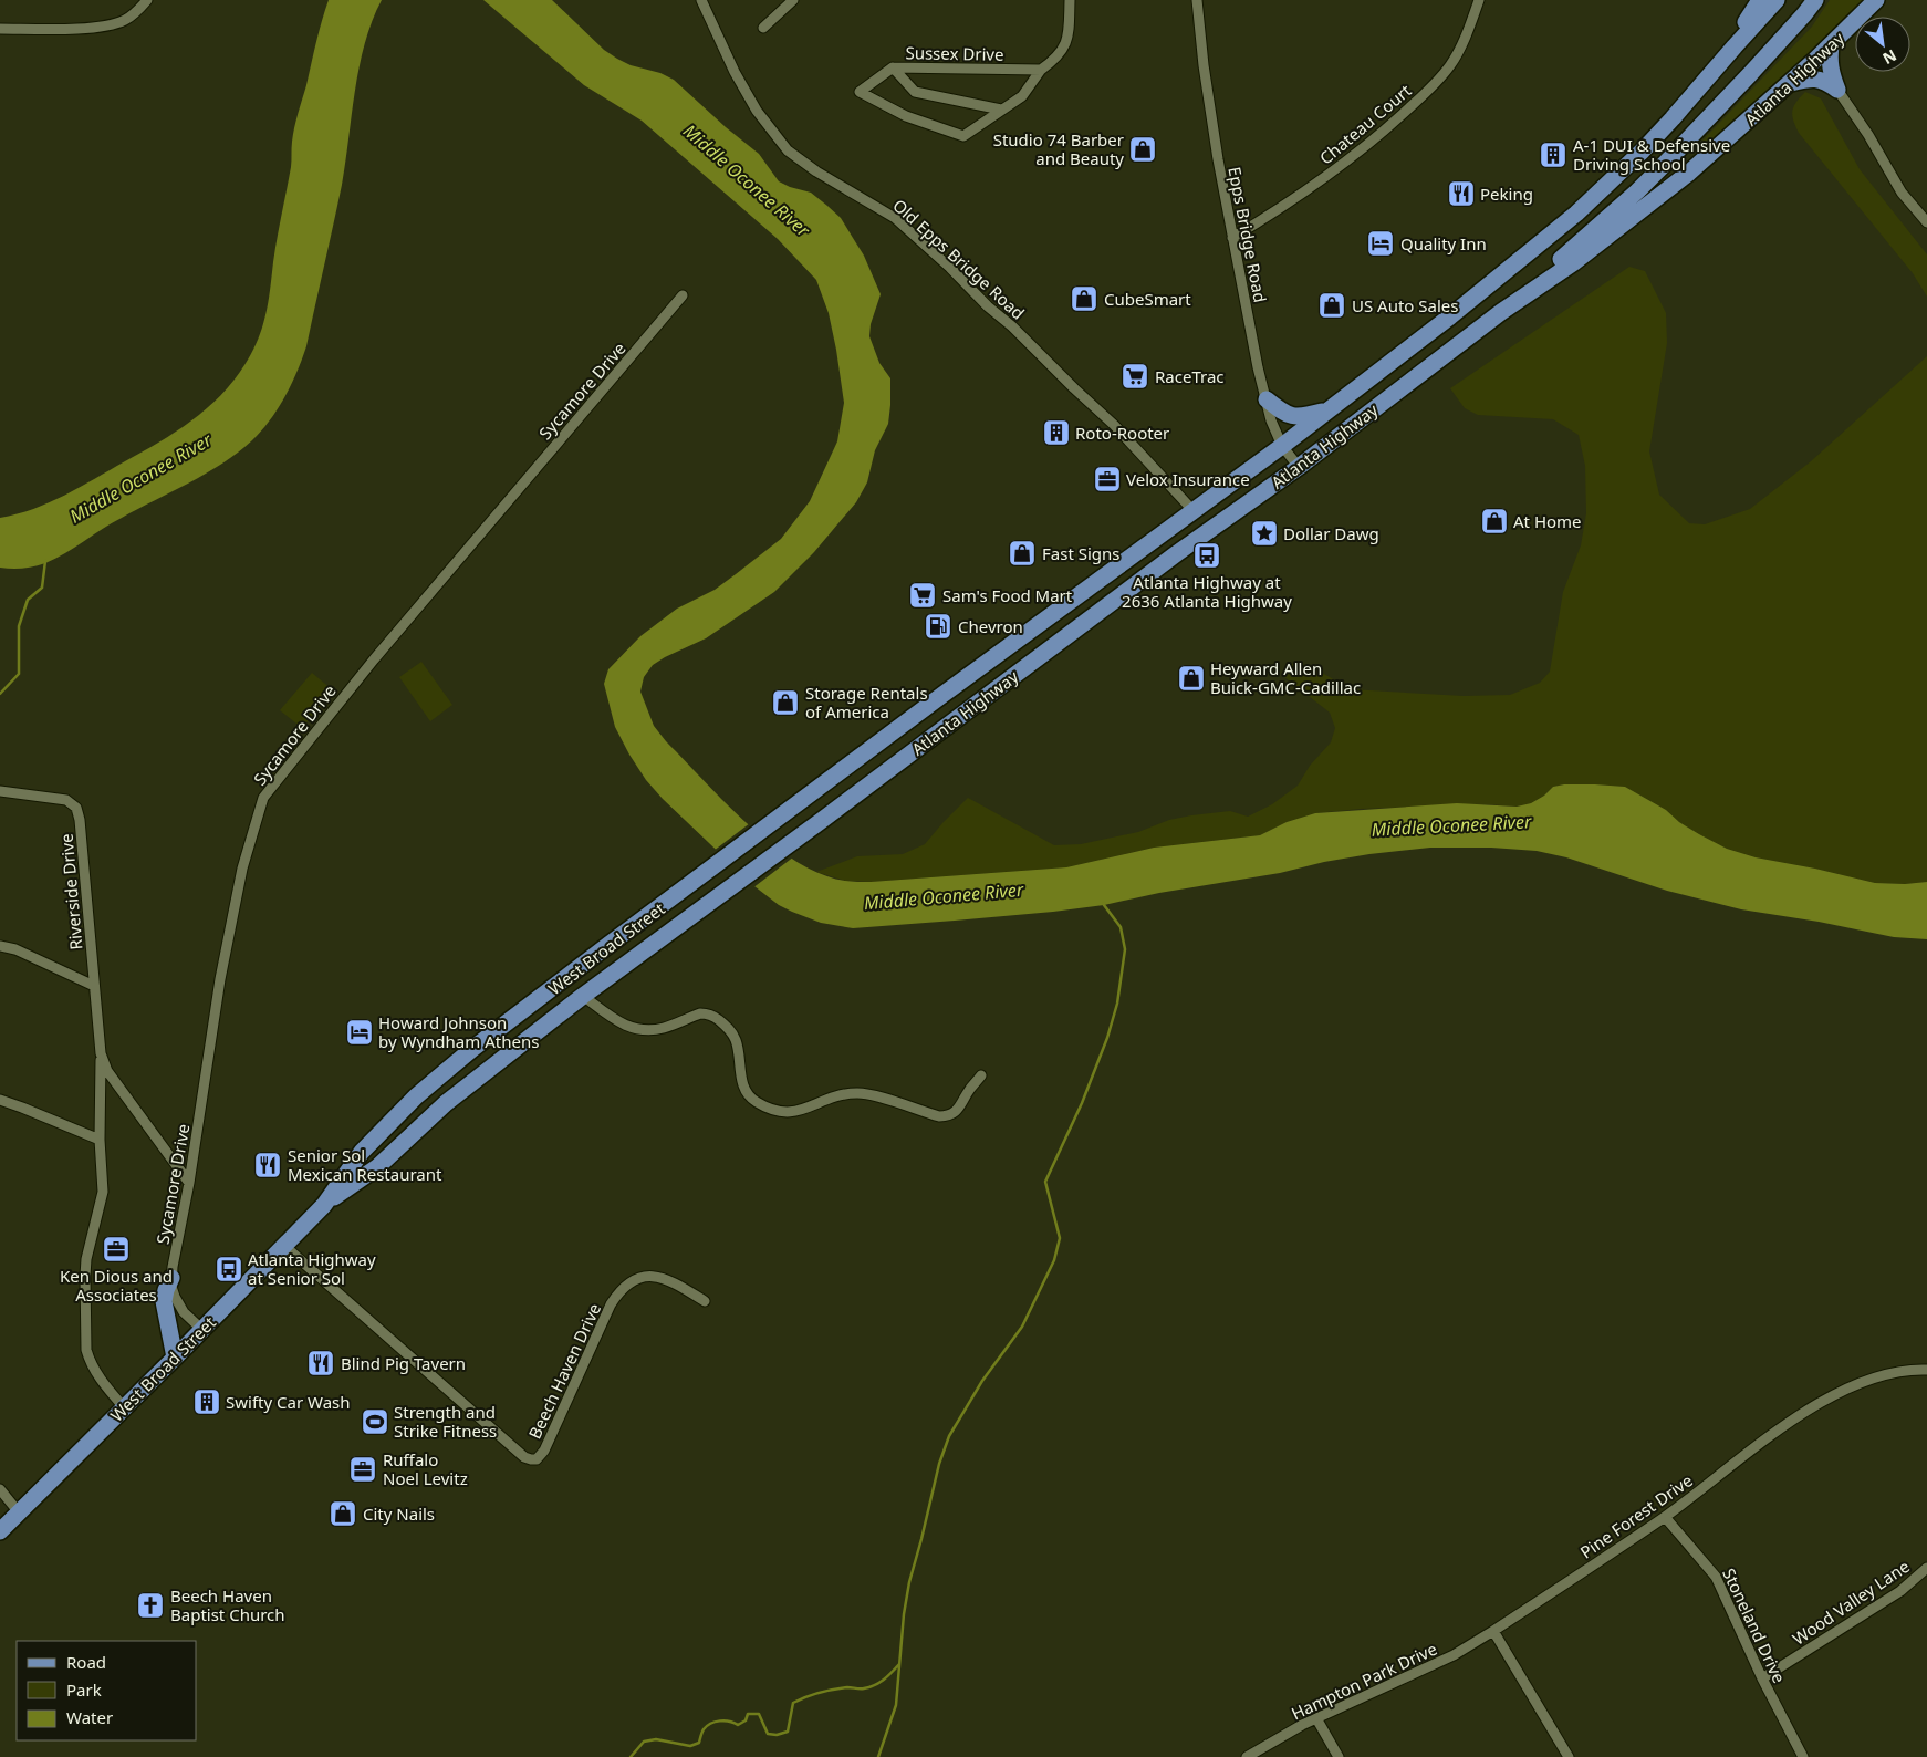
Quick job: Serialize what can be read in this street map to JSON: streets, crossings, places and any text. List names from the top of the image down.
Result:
{
  "streets": {
    "main road": ["Atlanta Highway", "West Broad Street"],
    "street": [
      "Sussex Drive",
      "Chateau Court",
      "Epps Bridge Road",
      "Old Epps Bridge Road",
      "Sycamore Drive",
      "Riverside Drive",
      "Beech Haven Drive",
      "Pine Forest Drive",
      "Wood Valley Lane",
      "Stoneland Drive",
      "Hampton Park Drive"
    ]
  },
  "crossings": [
    ["Atlanta Highway", "Epps Bridge Road"],
    ["Atlanta Highway", "Old Epps Bridge Road"],
    ["Atlanta Highway", "West Broad Street"],
    ["Chateau Court", "Epps Bridge Road"],
    ["Sycamore Drive", "Riverside Drive"],
    ["Sycamore Drive", "West Broad Street"],
    ["Riverside Drive", "West Broad Street"],
    ["West Broad Street", "Beech Haven Drive"],
    ["Pine Forest Drive", "Stoneland Drive"],
    ["Pine Forest Drive", "Hampton Park Drive"],
    ["Wood Valley Lane", "Stoneland Drive"]
  ],
  "water": ["Middle Oconee River"],
  "places": {
    "shop": [
      "Studio 74 Barber and Beauty",
      "CubeSmart",
      "US Auto Sales",
      "At Home",
      "Fast Signs",
      "Heyward Allen Buick-GMC-Cadillac",
      "Storage Rentals of America",
      "City Nails"
    ],
    "building": ["A-1 DUI & Defensive Driving School", "Roto-Rooter", "Swifty Car Wash"],
    "restaurant": ["Peking", "Senior Sol Mexican Restaurant", "Blind Pig Tavern"],
    "hotel": ["Quality Inn", "Howard Johnson by Wyndham Athens"],
    "supermarket": ["RaceTrac", "Sam's Food Mart"],
    "office": ["Velox Insurance", "Ken Dious and Associates", "Ruffalo Noel Levitz"],
    "place": ["Dollar Dawg"],
    "bus stop": ["Atlanta Highway at 2636 Atlanta Highway", "Atlanta Highway at Senior Sol"],
    "fuel station": ["Chevron"],
    "sports": ["Strength and Strike Fitness"],
    "church": ["Beech Haven Baptist Church"]
  },
  "legend": ["Road", "Park", "Water"],
  "north": "bottom right"
}
